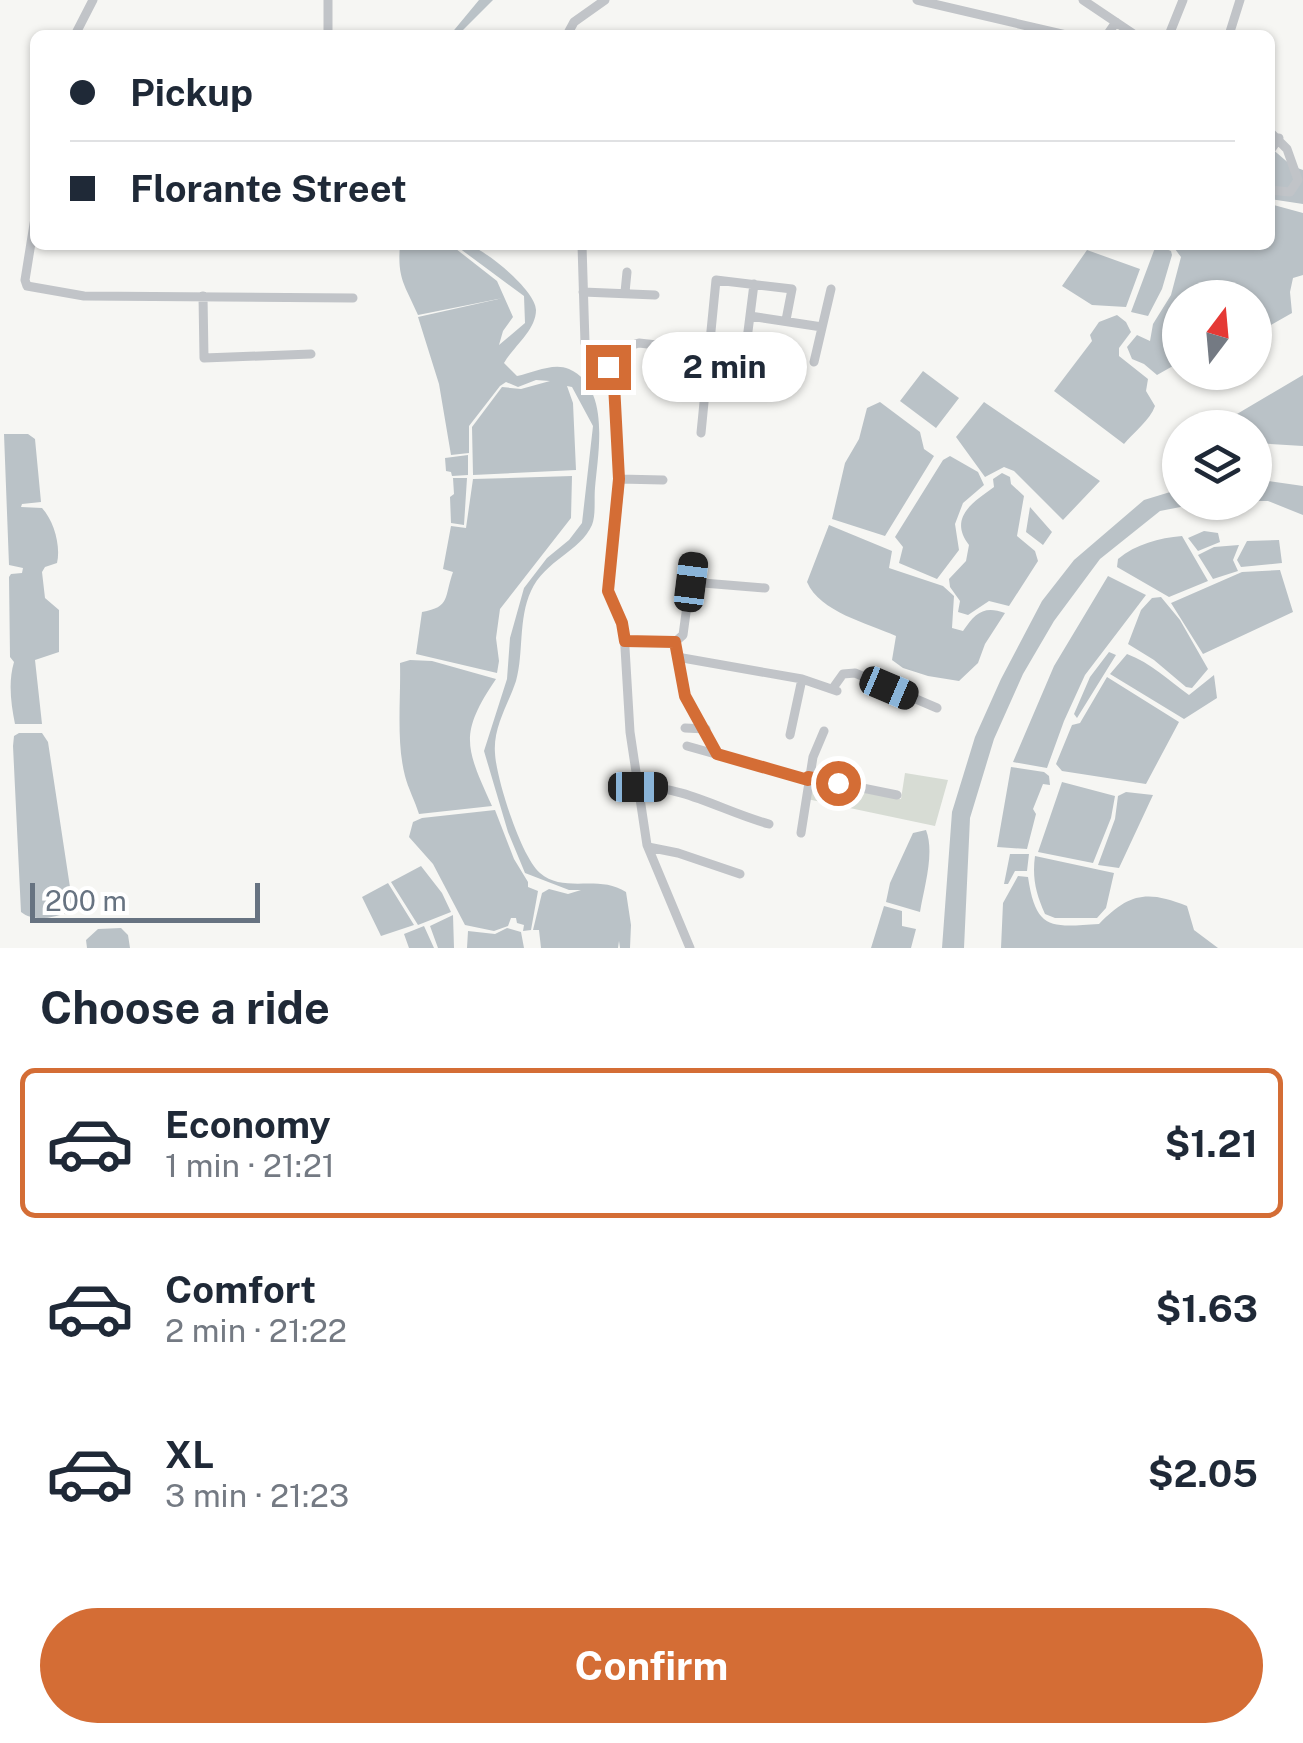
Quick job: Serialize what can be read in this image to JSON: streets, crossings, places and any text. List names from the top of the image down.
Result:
{
  "scale_bar": "200 m",
  "north": "top",
  "page": {
    "banner": ["Pickup", "Florante Street"],
    "bubble": "2 min",
    "scale": "200 m",
    "heading": "Choose a ride",
    "list": [
      {
        "name": "Economy",
        "note": "1 min · 21:21",
        "value": "$1.21"
      },
      {
        "name": "Comfort",
        "note": "2 min · 21:22",
        "value": "$1.63"
      },
      {
        "name": "XL",
        "note": "3 min · 21:23",
        "value": "$2.05"
      }
    ],
    "buttons": "Confirm"
  }
}
